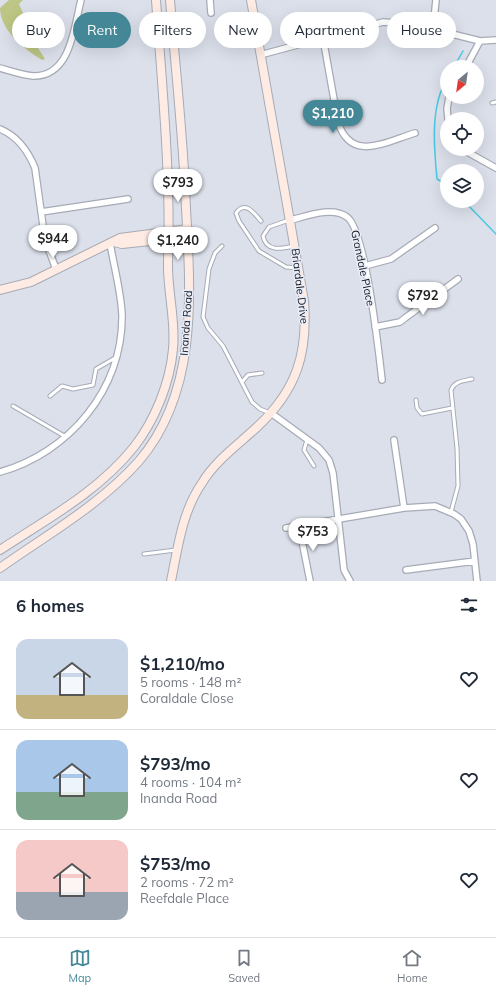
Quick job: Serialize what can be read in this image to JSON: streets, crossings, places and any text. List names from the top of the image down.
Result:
{
  "streets": {
    "street": ["Grandale Place", "Briardale Drive", "Inanda Road"]
  },
  "crossings": [
    ["Grandale Place", "Briardale Drive"]
  ],
  "north": "bottom left",
  "page": {
    "chip": [
      "Buy",
      "Rent",
      "Filters",
      "New",
      "Apartment",
      "House"
    ],
    "price": [
      "$1,210",
      "$793",
      "$944",
      "$1,240",
      "$792",
      "$753"
    ],
    "heading": "6 homes",
    "list": [
      {
        "name": "$1,210/mo",
        "note": "5 rooms · 148 m² · Coraldale Close"
      },
      {
        "name": "$793/mo",
        "note": "4 rooms · 104 m² · Inanda Road"
      },
      {
        "name": "$753/mo",
        "note": "2 rooms · 72 m² · Reefdale Place"
      }
    ],
    "tabs": ["Map", "Saved", "Home"]
  }
}
